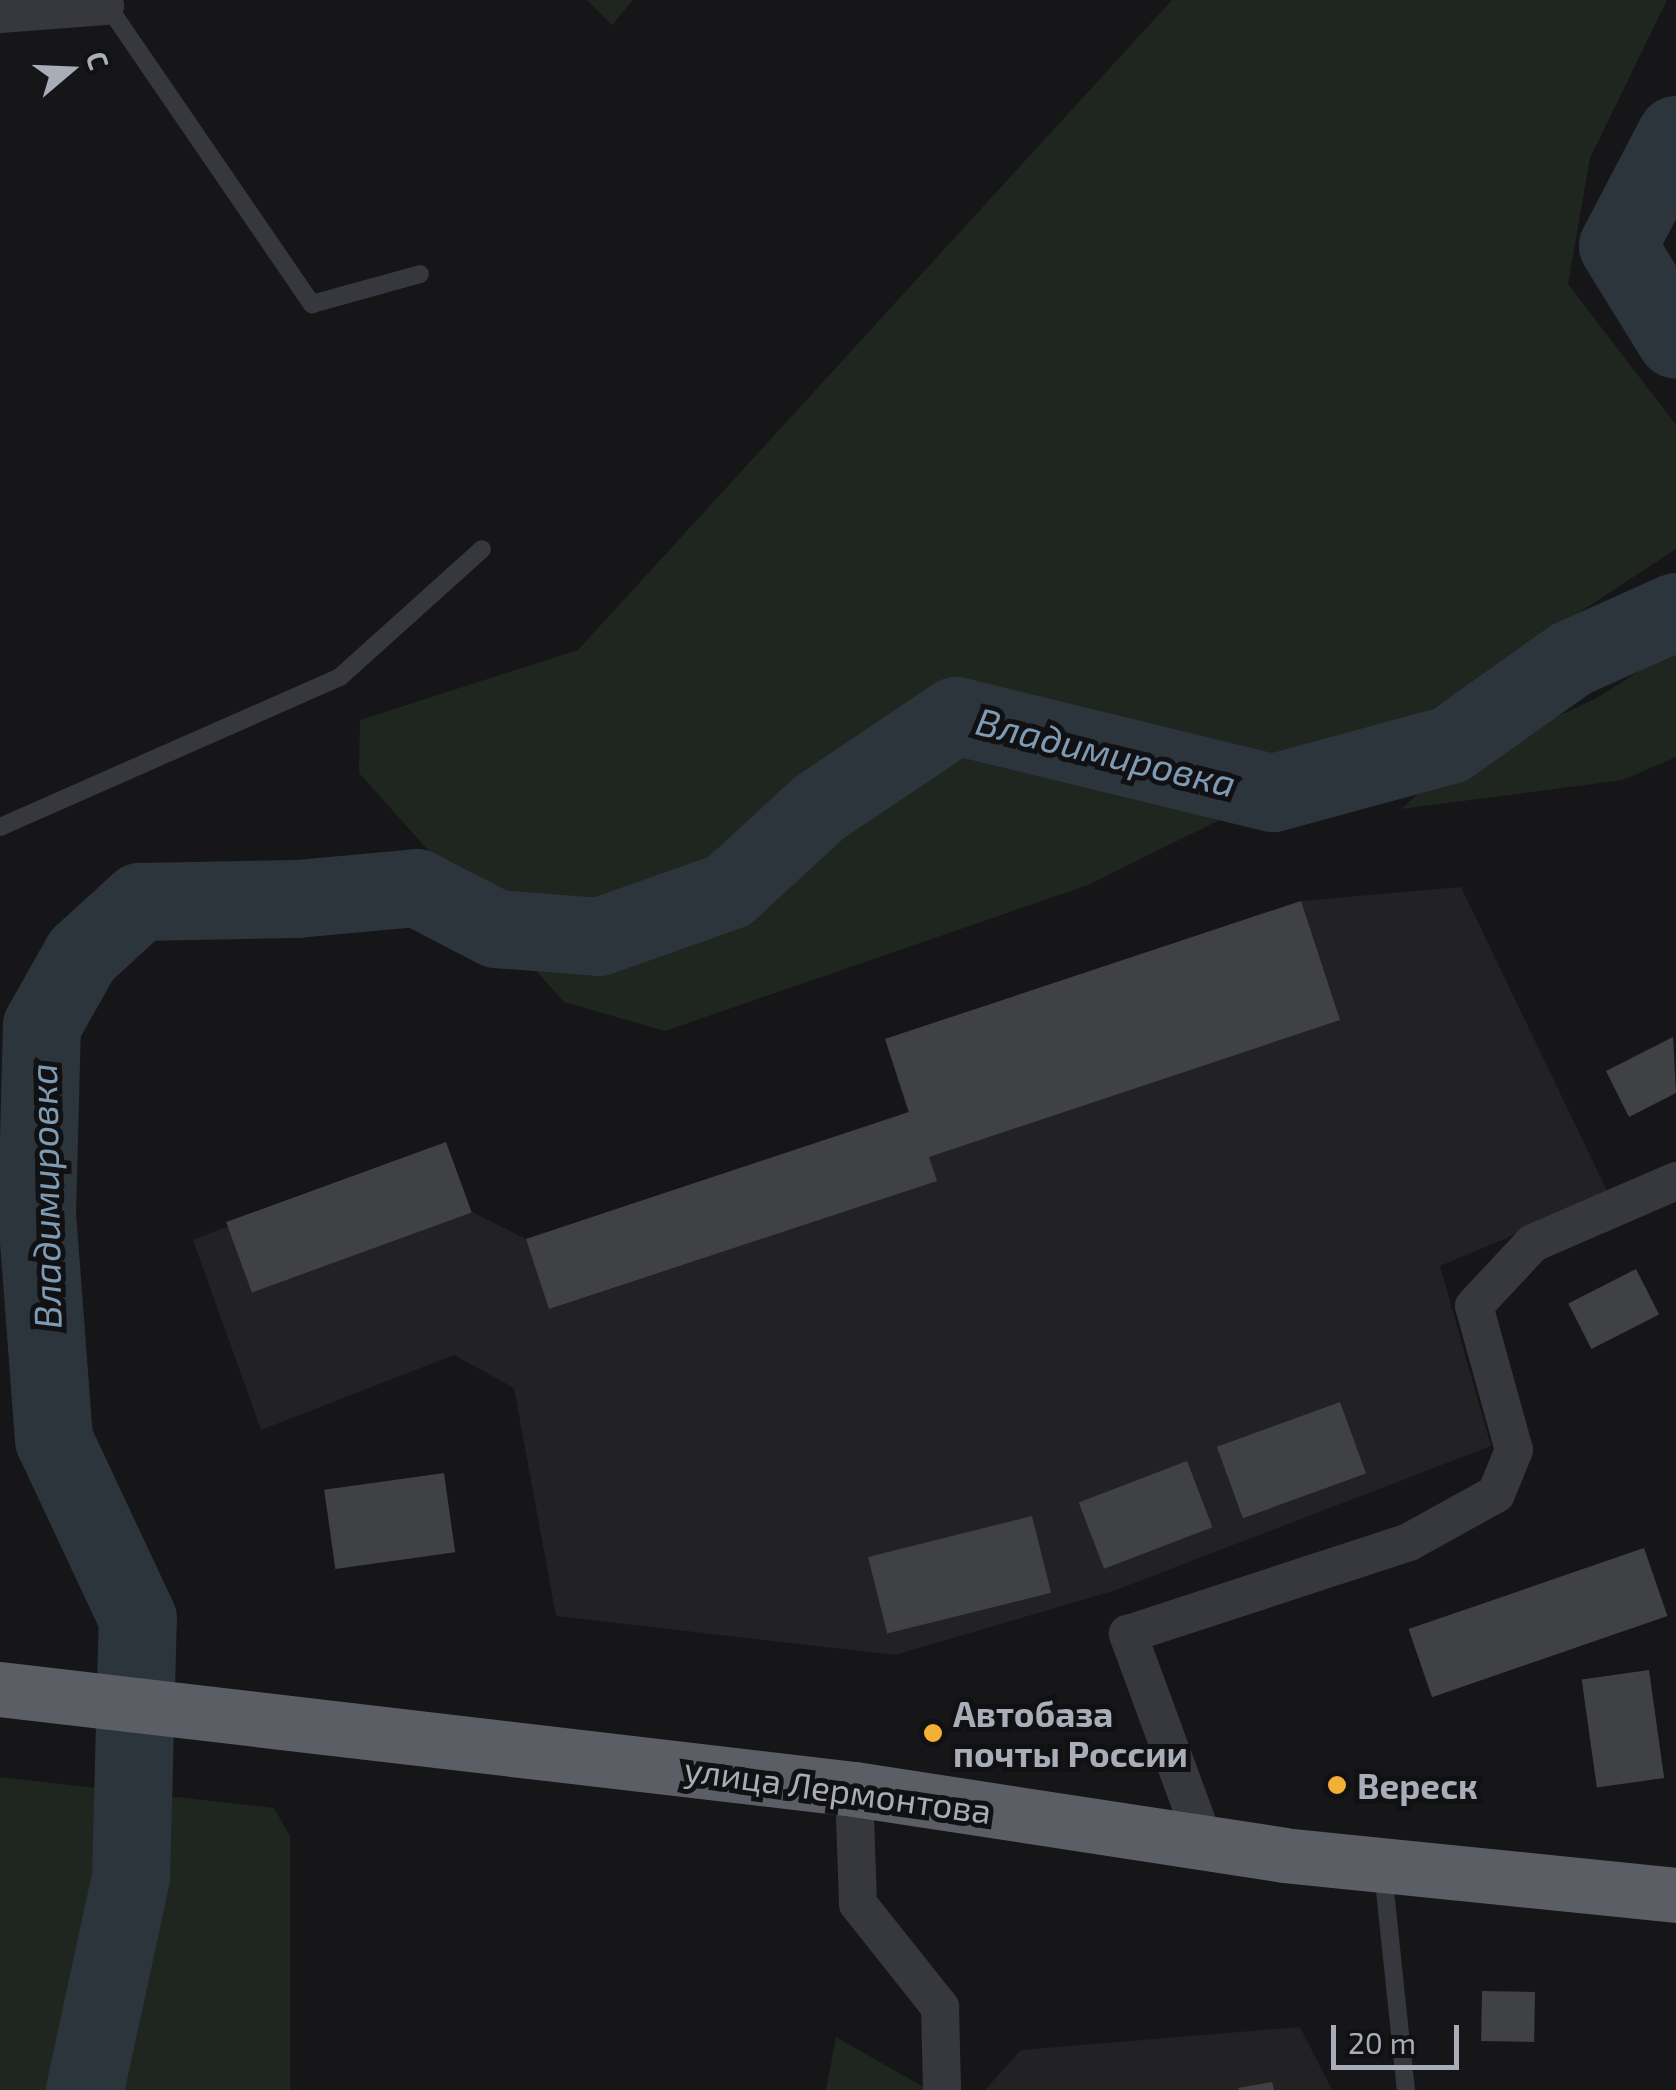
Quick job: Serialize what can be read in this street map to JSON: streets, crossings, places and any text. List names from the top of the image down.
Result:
{
  "streets": {
    "highway": ["улица Лермонтова"]
  },
  "water": ["Владимировка"],
  "places": ["Автобаза почты России", "Вереск"],
  "scale_bar": "20 m",
  "north": "right"
}
